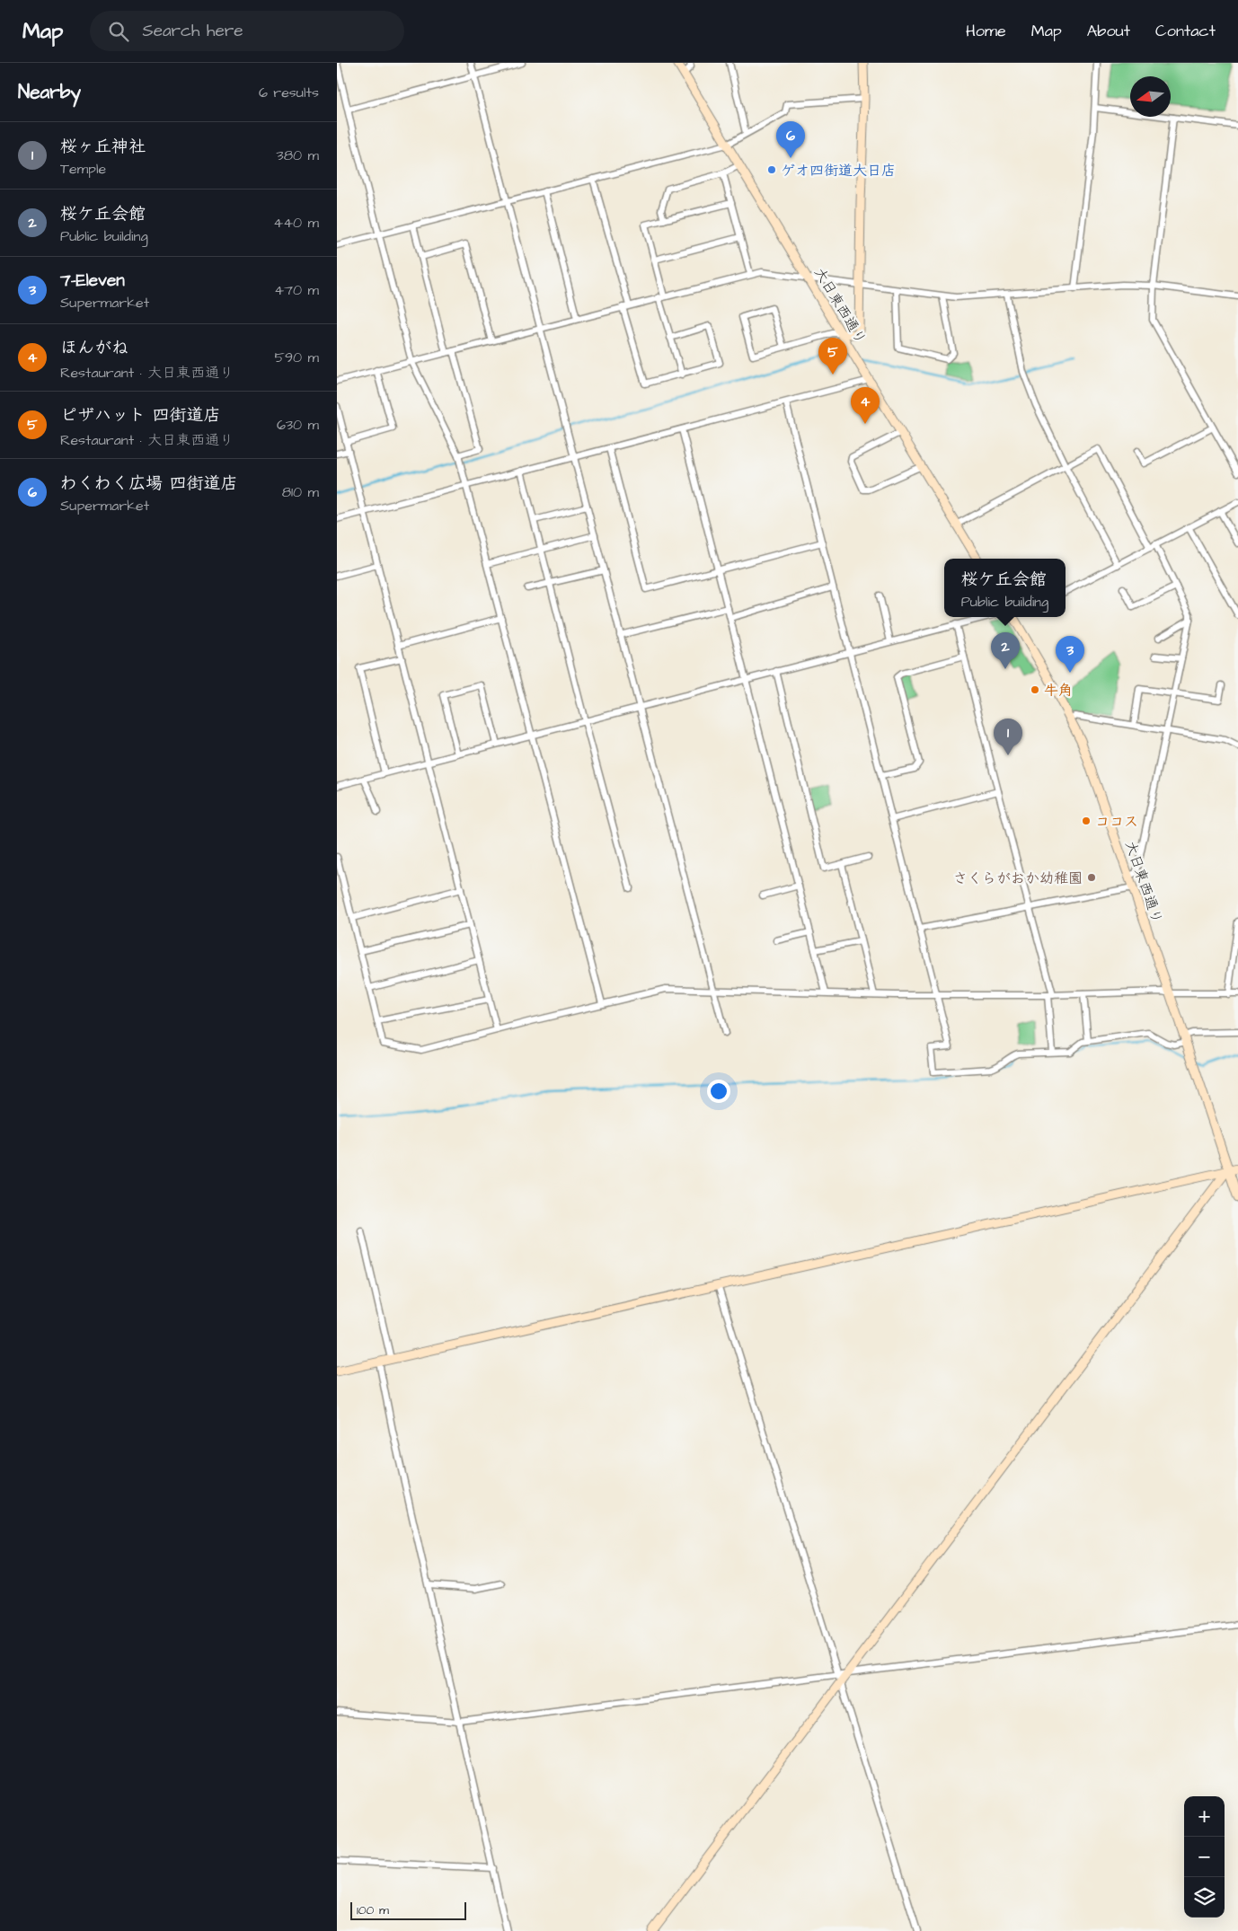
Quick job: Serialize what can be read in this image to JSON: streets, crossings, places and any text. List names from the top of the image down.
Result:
{
  "streets": {
    "street": ["大日東西通り"]
  },
  "places": [
    "ゲオ四街道大日店",
    "牛角",
    "ココス",
    "さくらがおか幼稚園"
  ],
  "scale_bar": "100 m",
  "north": "left",
  "page": {
    "header": "Map",
    "search": "Search here",
    "nav": [
      "Home",
      "Map",
      "About",
      "Contact"
    ],
    "heading": ["Nearby", "6 results"],
    "list": [
      {
        "mark": "1",
        "name": "桜ヶ丘神社",
        "note": "Temple",
        "value": "380 m"
      },
      {
        "mark": "2",
        "name": "桜ケ丘会館",
        "note": "Public building",
        "value": "440 m"
      },
      {
        "mark": "3",
        "name": "7-Eleven",
        "note": "Supermarket",
        "value": "470 m"
      },
      {
        "mark": "4",
        "name": "ほんがね",
        "note": "Restaurant · 大日東西通り",
        "value": "590 m"
      },
      {
        "mark": "5",
        "name": "ピザハット 四街道店",
        "note": "Restaurant · 大日東西通り",
        "value": "630 m"
      },
      {
        "mark": "6",
        "name": "わくわく広場 四街道店",
        "note": "Supermarket",
        "value": "810 m"
      }
    ],
    "pins": [
      "6",
      "5",
      "4",
      "2",
      "3",
      "1"
    ],
    "popup": ["桜ケ丘会館", "Public building"],
    "map_buttons": ["+", "−"],
    "scale": "100 m"
  }
}
